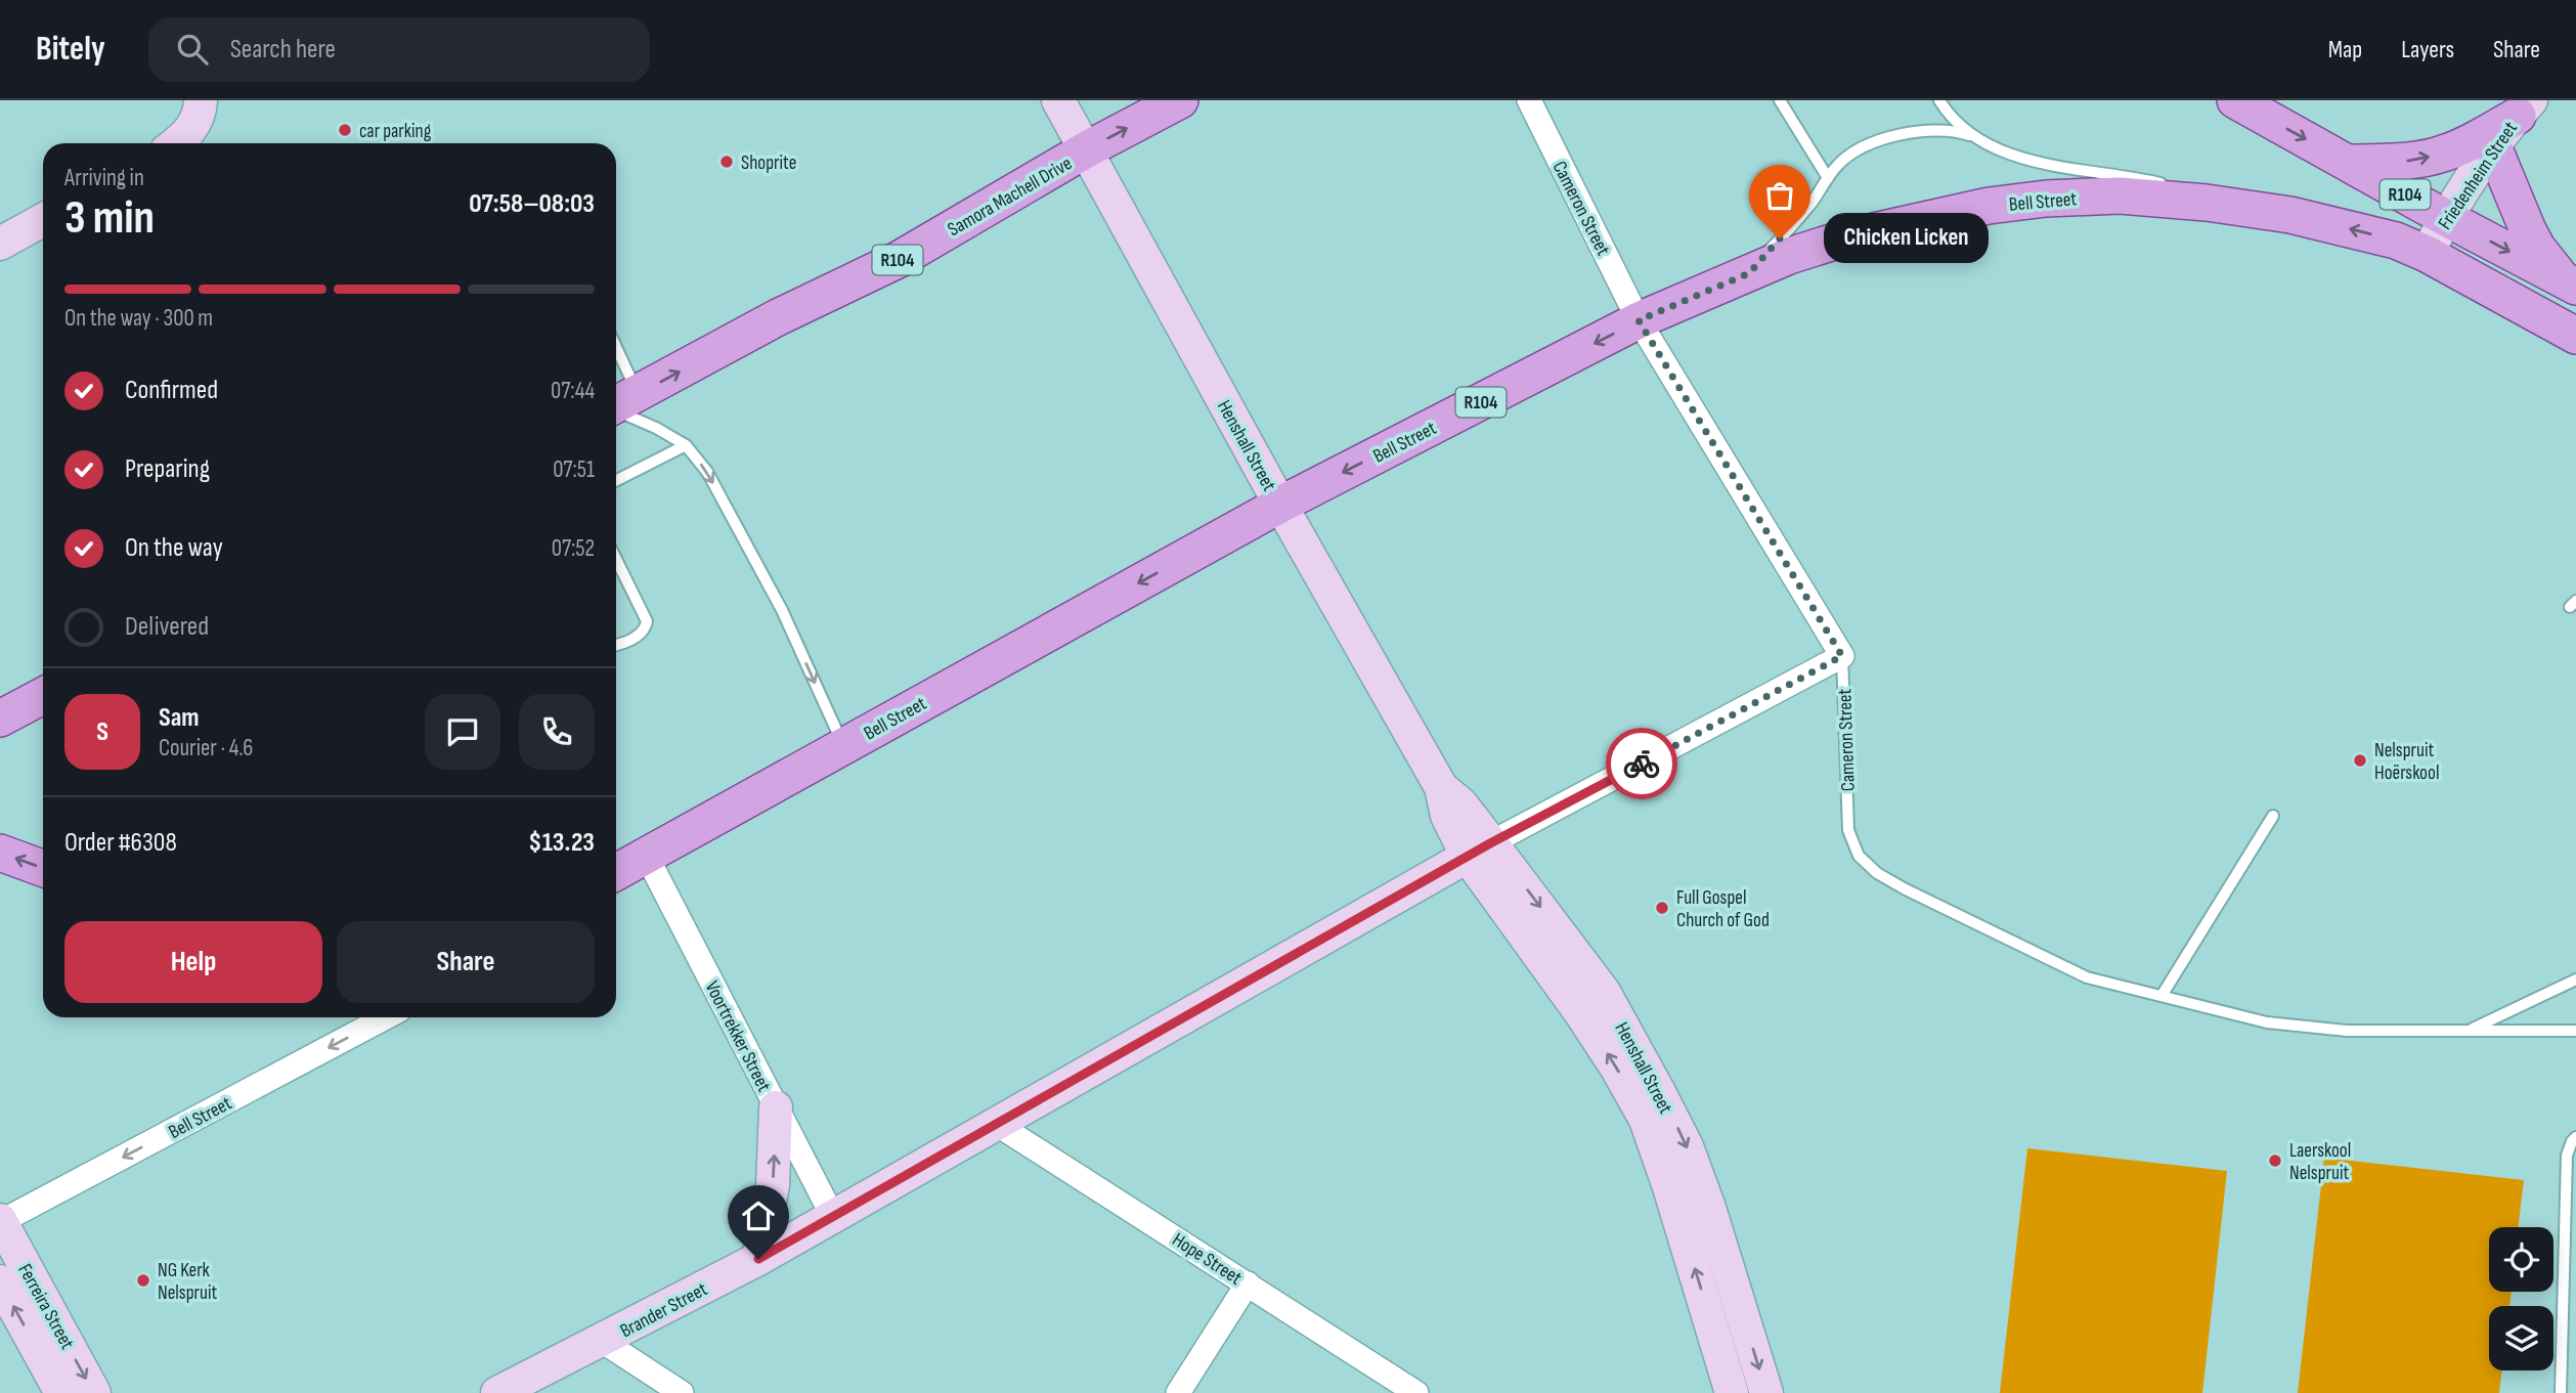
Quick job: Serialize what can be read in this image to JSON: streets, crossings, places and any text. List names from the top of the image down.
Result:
{
  "streets": {
    "main road": ["R104", "Samora Machell Drive", "Bell Street"],
    "street": [
      "Friedenheim Street",
      "Cameron Street",
      "Henshall Street",
      "Voortrekker Street",
      "Hope Street",
      "Ferreira Street",
      "Brander Street"
    ]
  },
  "crossings": [
    ["Friedenheim Street", "R104"],
    ["Friedenheim Street", "Bell Street"],
    ["R104", "Bell Street"],
    ["Samora Machell Drive", "Henshall Street"],
    ["Bell Street", "Cameron Street"],
    ["Bell Street", "Henshall Street"],
    ["Bell Street", "Voortrekker Street"],
    ["Bell Street", "Ferreira Street"],
    ["Cameron Street", "Brander Street"],
    ["Henshall Street", "Brander Street"],
    ["Voortrekker Street", "Brander Street"],
    ["Hope Street", "Brander Street"]
  ],
  "one_way": ["Samora Machell Drive", "Bell Street"],
  "places": [
    "car parking",
    "Shoprite",
    "Chicken Licken",
    "Nelspruit Hoërskool",
    "Full Gospel Church of God",
    "Laerskool Nelspruit",
    "NG Kerk Nelspruit"
  ],
  "page": {
    "header": "Bitely",
    "search": "Search here",
    "nav": ["Map", "Layers", "Share"],
    "heading": ["3 min", "Arriving in", "07:58–08:03"],
    "panel": [
      "Sam",
      "Courier · 4.6",
      "Order #6308",
      "$13.23"
    ],
    "bubble": "Chicken Licken",
    "bar": "On the way · 300 m",
    "list": [
      ["Confirmed", "07:44"],
      ["Preparing", "07:51"],
      ["On the way", "07:52"],
      "Delivered"
    ],
    "round": "S",
    "buttons": ["Help", "Share"]
  }
}
